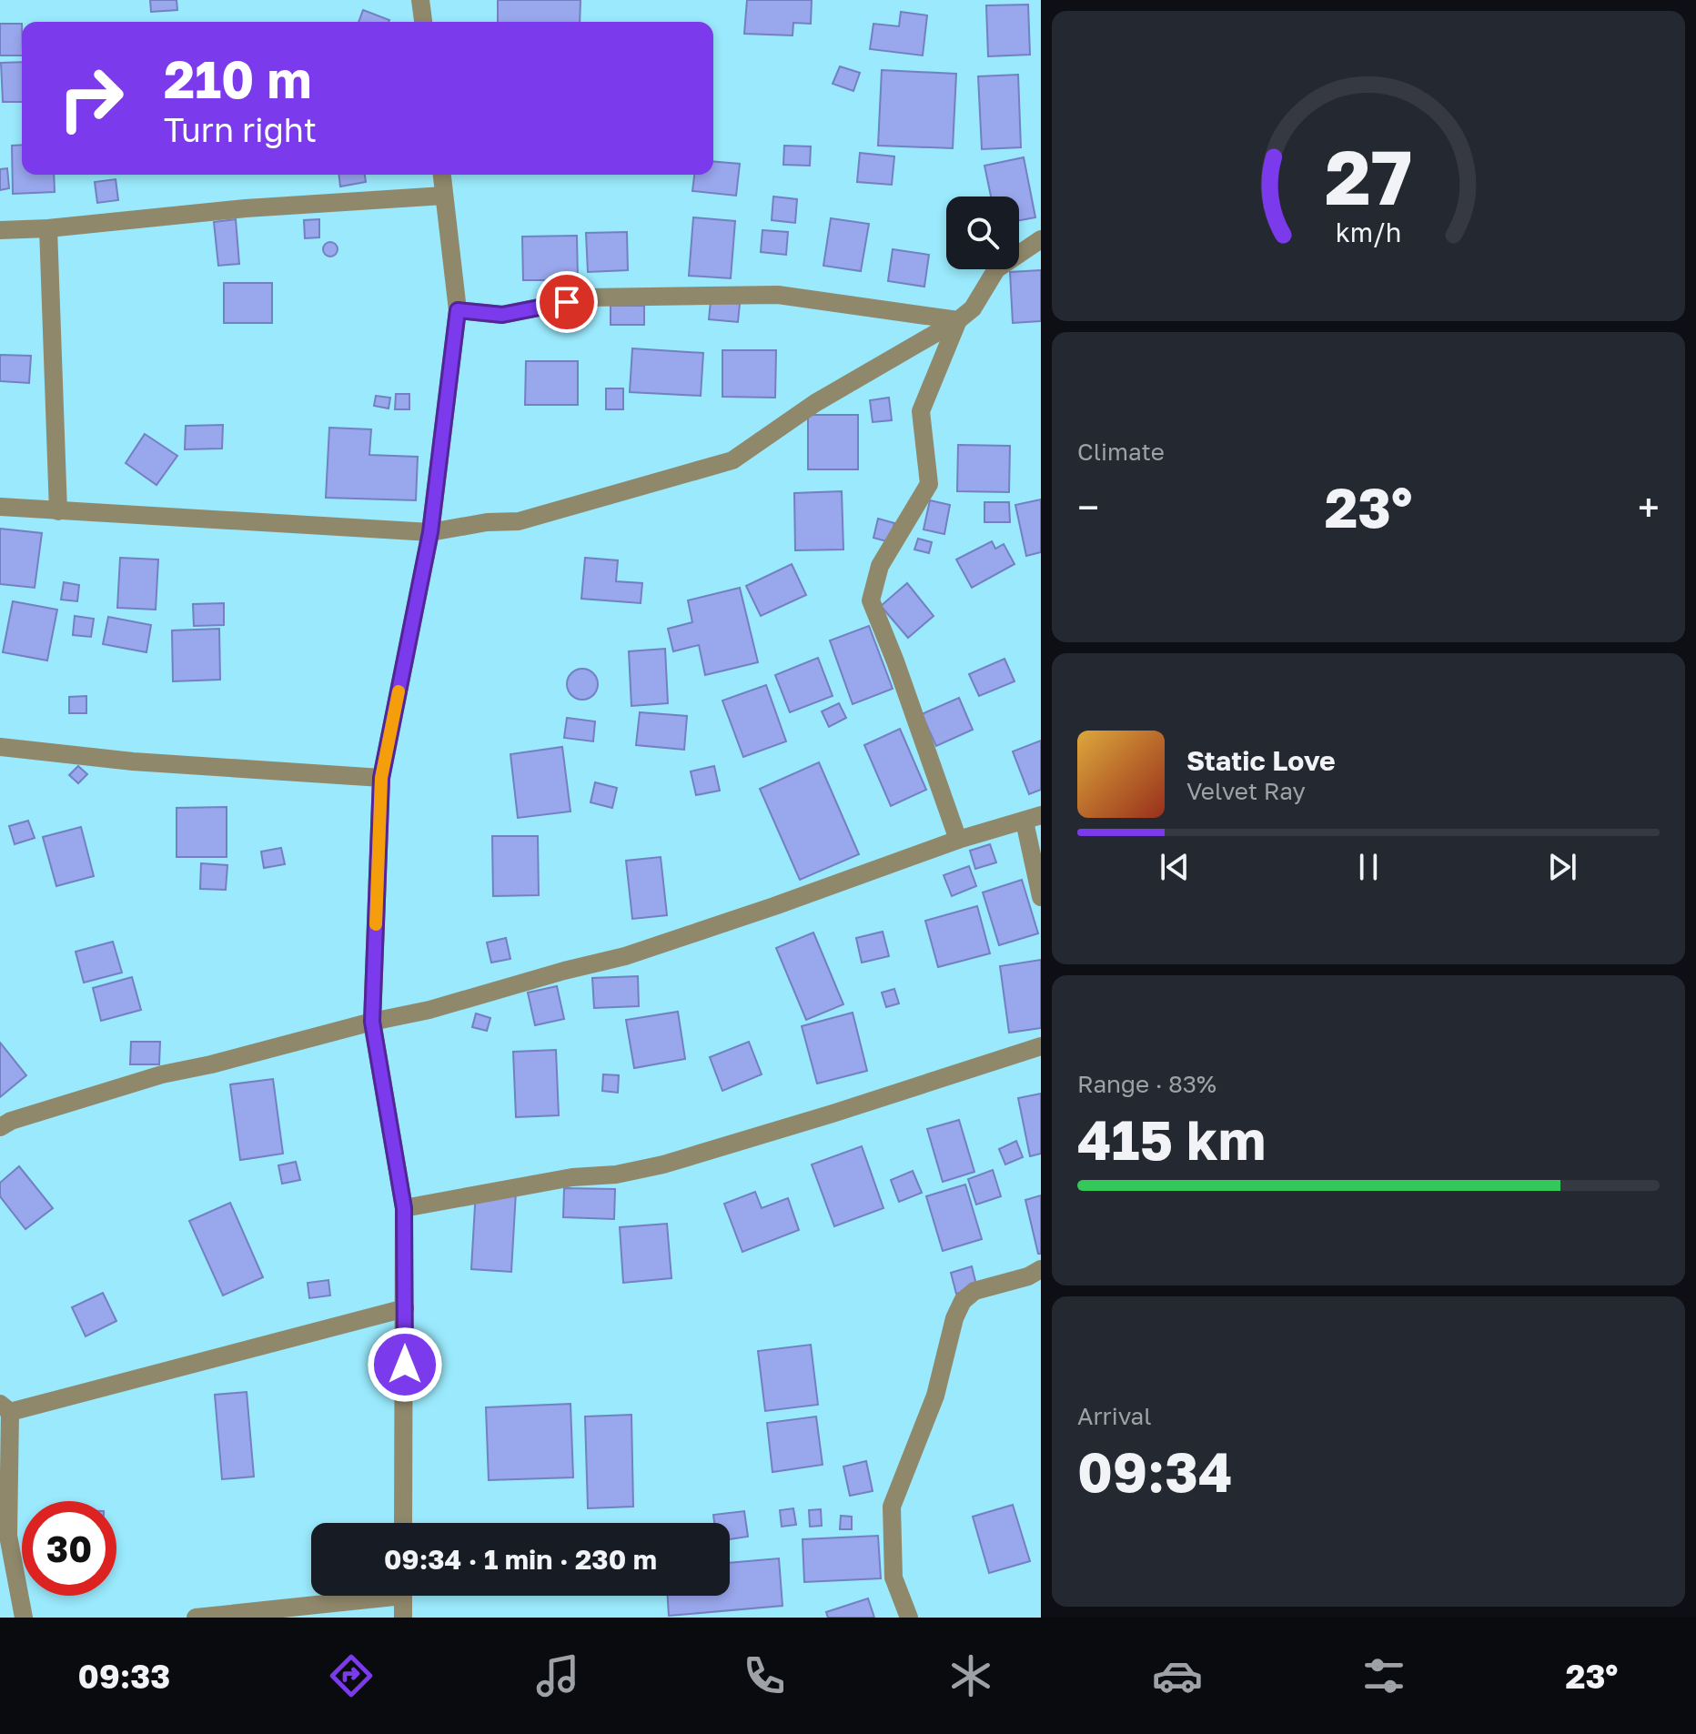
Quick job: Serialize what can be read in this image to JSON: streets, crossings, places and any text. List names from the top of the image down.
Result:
{
  "page": {
    "turn": ["210 m", "Turn right"],
    "tile": [
      "Climate",
      ["Range · 83%", "415 km"],
      ["Arrival", "09:34"]
    ],
    "heat": ["−", "23°", "+"],
    "song": ["Static Love", "Velvet Ray"],
    "limit": "30",
    "trip": "09:34 · 1 min · 230 m",
    "tabs": ["09:33", "23°"],
    "gauge": ["27", "km/h"]
  }
}
